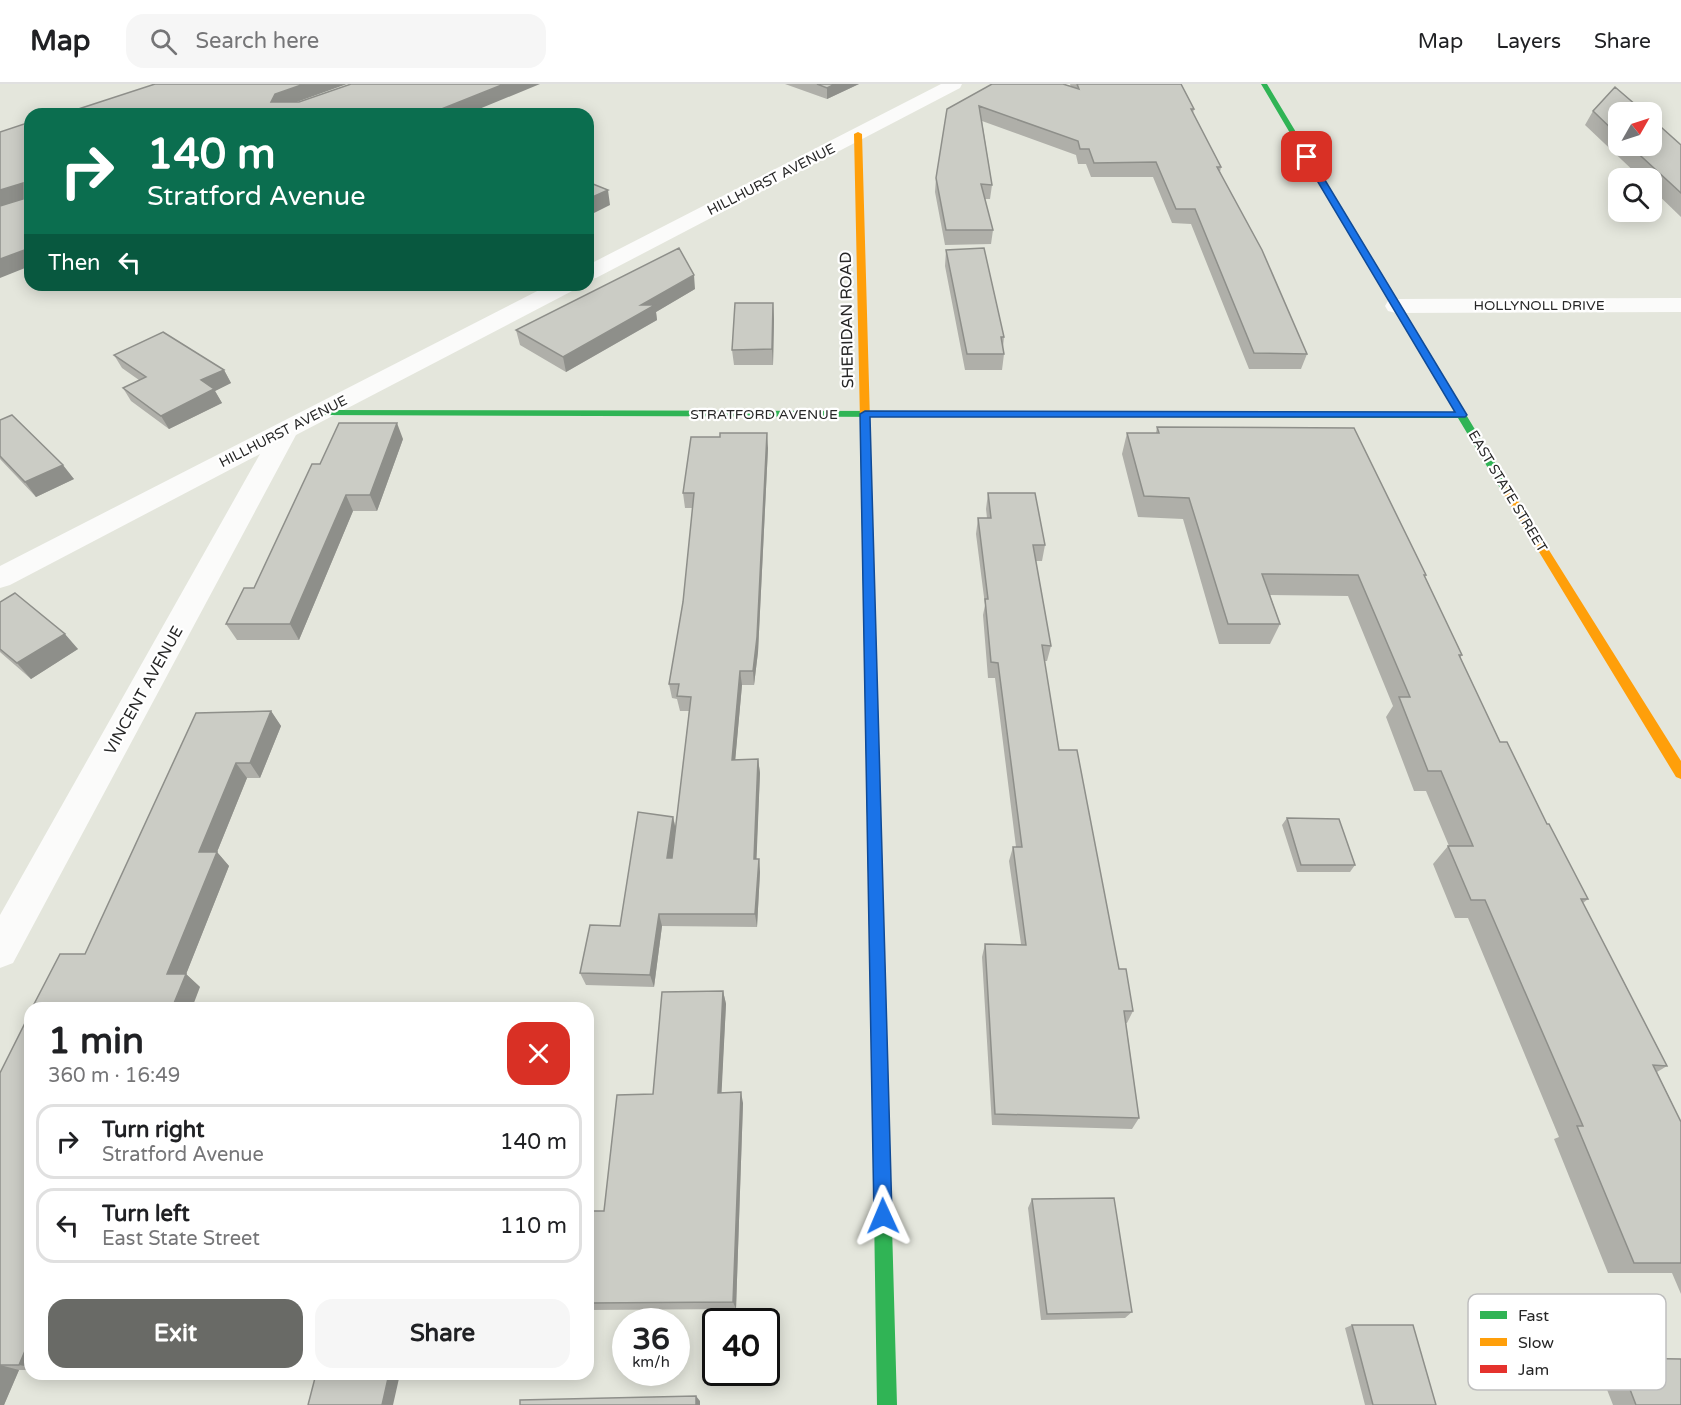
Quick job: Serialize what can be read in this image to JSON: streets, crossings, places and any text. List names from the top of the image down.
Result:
{
  "streets": {
    "street": [
      "HILLHURST AVENUE",
      "HOLLYNOLL DRIVE",
      "SHERIDAN ROAD",
      "STRATFORD AVENUE",
      "EAST STATE STREET",
      "VINCENT AVENUE"
    ]
  },
  "crossings": [
    ["HILLHURST AVENUE", "SHERIDAN ROAD"],
    ["HILLHURST AVENUE", "STRATFORD AVENUE"],
    ["HILLHURST AVENUE", "VINCENT AVENUE"],
    ["HOLLYNOLL DRIVE", "EAST STATE STREET"],
    ["SHERIDAN ROAD", "STRATFORD AVENUE"],
    ["STRATFORD AVENUE", "EAST STATE STREET"]
  ],
  "legend": ["Fast", "Slow", "Jam"],
  "north": "top right",
  "page": {
    "header": "Map",
    "search": "Search here",
    "nav": ["Map", "Layers", "Share"],
    "turn": ["140 m", "Stratford Avenue"],
    "then": "Then",
    "heading": ["1 min", "360 m · 16:49"],
    "list": [
      {
        "name": "Turn right",
        "note": "Stratford Avenue",
        "value": "140 m"
      },
      {
        "name": "Turn left",
        "note": "East State Street",
        "value": "110 m"
      }
    ],
    "buttons": ["Exit", "Share"],
    "speed": "36 km/h",
    "limit": "40"
  }
}
